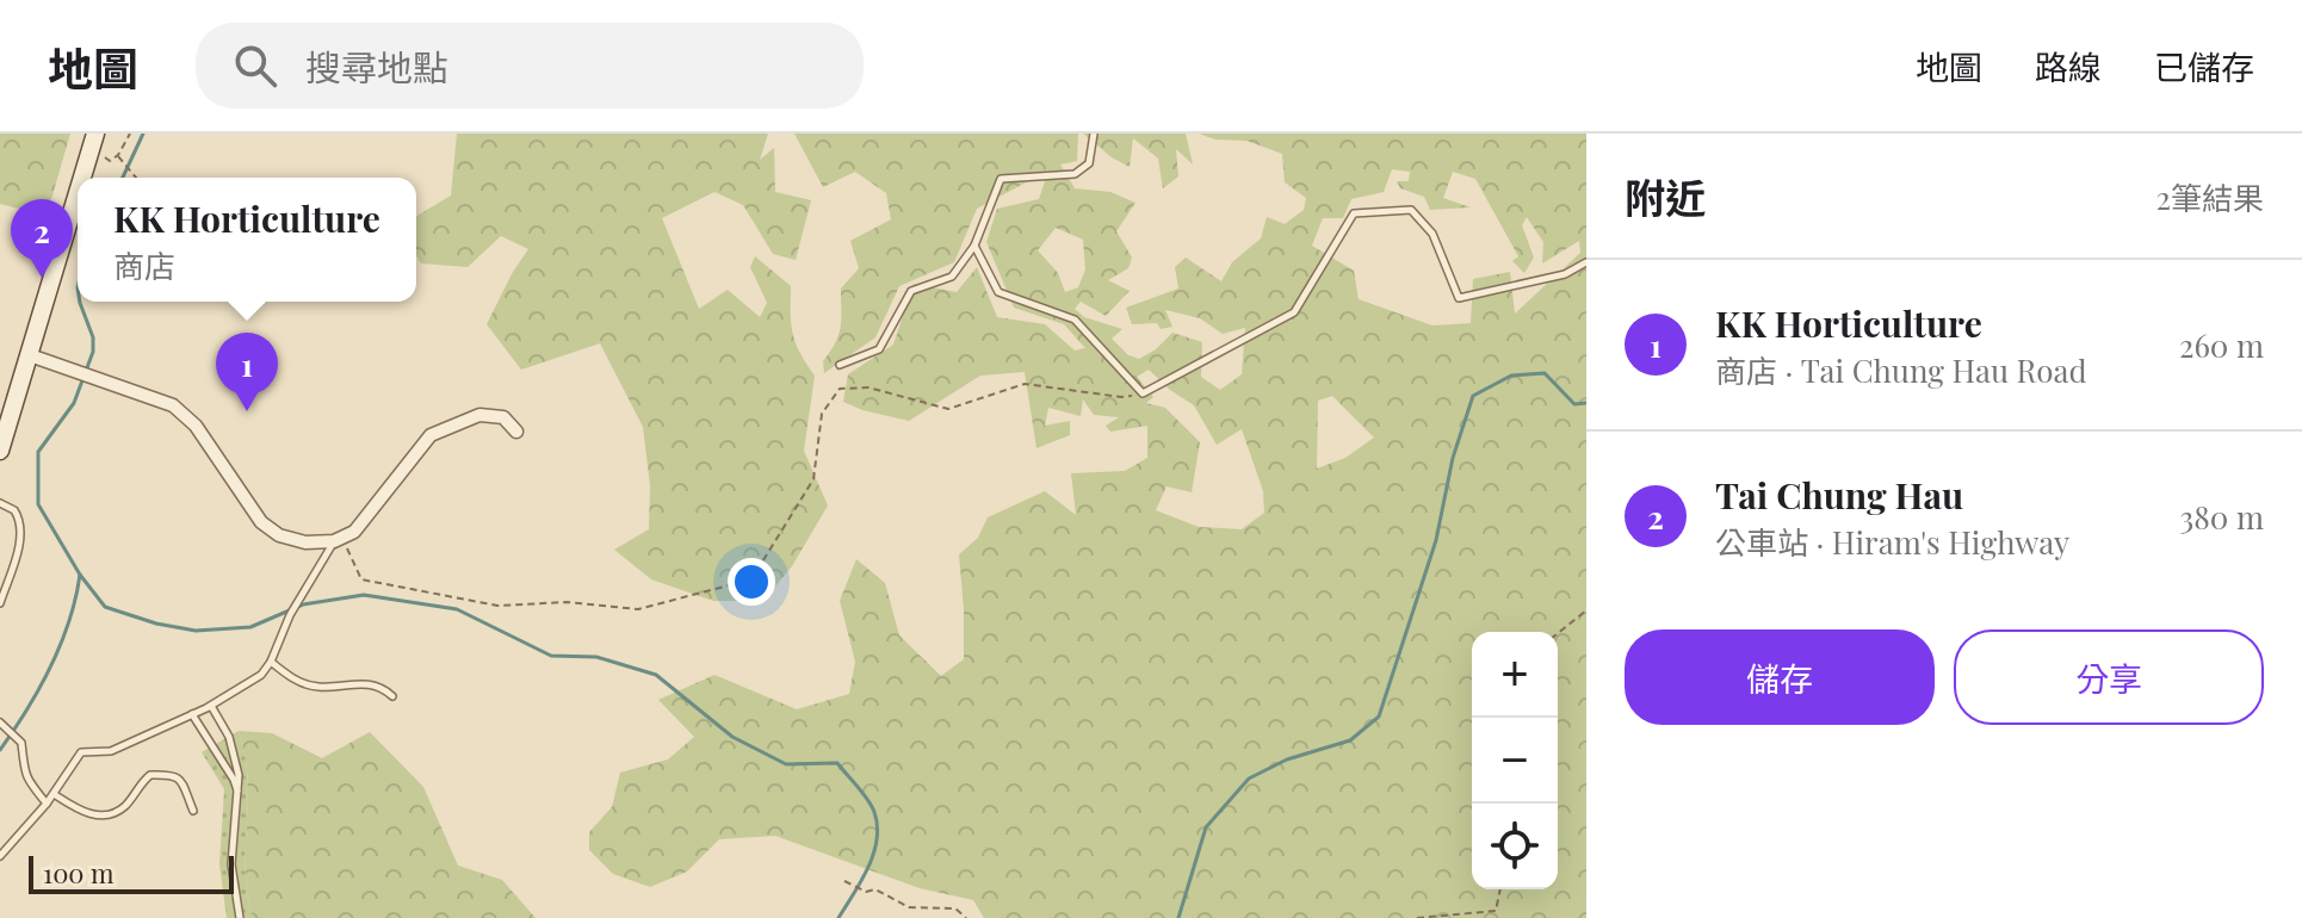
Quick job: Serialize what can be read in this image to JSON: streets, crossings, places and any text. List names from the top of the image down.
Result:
{
  "scale_bar": "100 m",
  "page": {
    "header": "地圖",
    "search": "搜尋地點",
    "nav": ["地圖", "路線", "已儲存"],
    "heading": ["附近", "2筆結果"],
    "popup": ["KK Horticulture", "商店"],
    "pins": ["2", "1"],
    "list": [
      {
        "mark": "1",
        "name": "KK Horticulture",
        "note": "商店 · Tai Chung Hau Road",
        "value": "260 m"
      },
      {
        "mark": "2",
        "name": "Tai Chung Hau",
        "note": "公車站 · Hiram's Highway",
        "value": "380 m"
      }
    ],
    "buttons": ["儲存", "分享"],
    "map_buttons": ["+", "−"],
    "scale": "100 m"
  }
}
